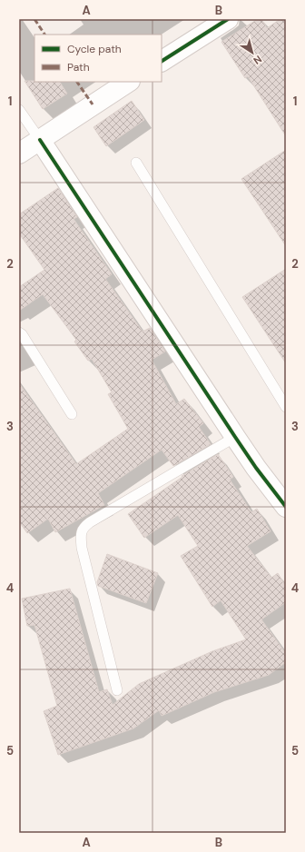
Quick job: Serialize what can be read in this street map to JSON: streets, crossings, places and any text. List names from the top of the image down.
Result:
{
  "legend": ["Cycle path", "Path"],
  "north": "bottom right",
  "grid": {
    "columns": ["A", "B"],
    "rows": [
      "1",
      "2",
      "3",
      "4",
      "5"
    ]
  }
}
